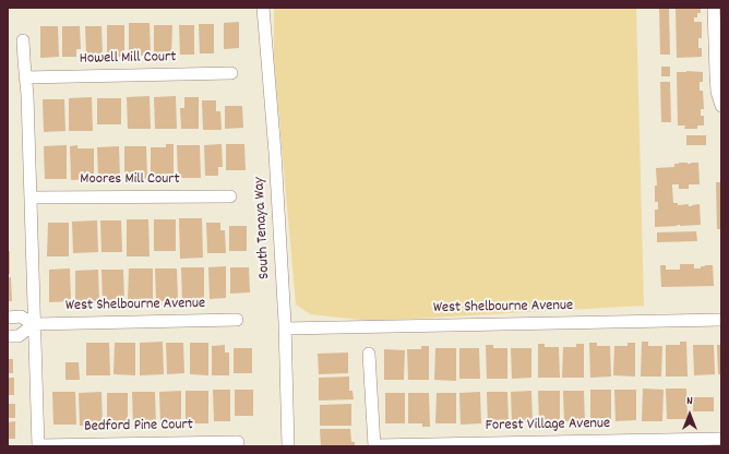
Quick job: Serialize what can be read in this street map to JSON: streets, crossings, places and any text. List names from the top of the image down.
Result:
{
  "streets": {
    "street": [
      "Howell Mill Court",
      "Moores Mill Court",
      "South Tenaya Way",
      "West Shelbourne Avenue",
      "Forest Village Avenue",
      "Bedford Pine Court"
    ]
  },
  "crossings": [
    ["South Tenaya Way", "West Shelbourne Avenue"]
  ],
  "north": "top"
}
